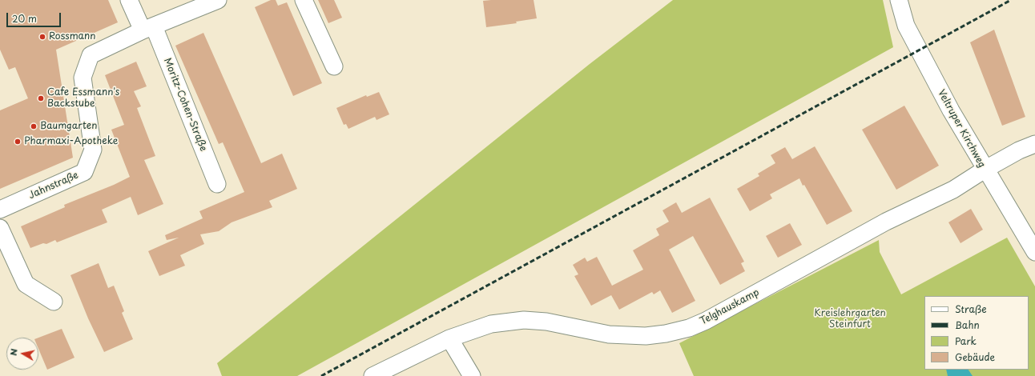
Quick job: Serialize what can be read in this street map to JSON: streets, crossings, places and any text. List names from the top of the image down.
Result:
{
  "streets": {
    "street": [
      "Moritz-Cohen-Straße",
      "Veltruper Kirchweg",
      "Jahnstraße",
      "Telghauskamp"
    ]
  },
  "crossings": [
    ["Moritz-Cohen-Straße", "Jahnstraße"],
    ["Veltruper Kirchweg", "Telghauskamp"]
  ],
  "parks": ["Kreislehrgarten Steinfurt"],
  "places": [
    "Rossmann",
    "Cafe Essmann's Backstube",
    "Baumgarten",
    "Pharmaxi-Apotheke"
  ],
  "legend": [
    "Straße",
    "Bahn",
    "Park",
    "Gebäude"
  ],
  "scale_bar": "20 m",
  "north": "left"
}
